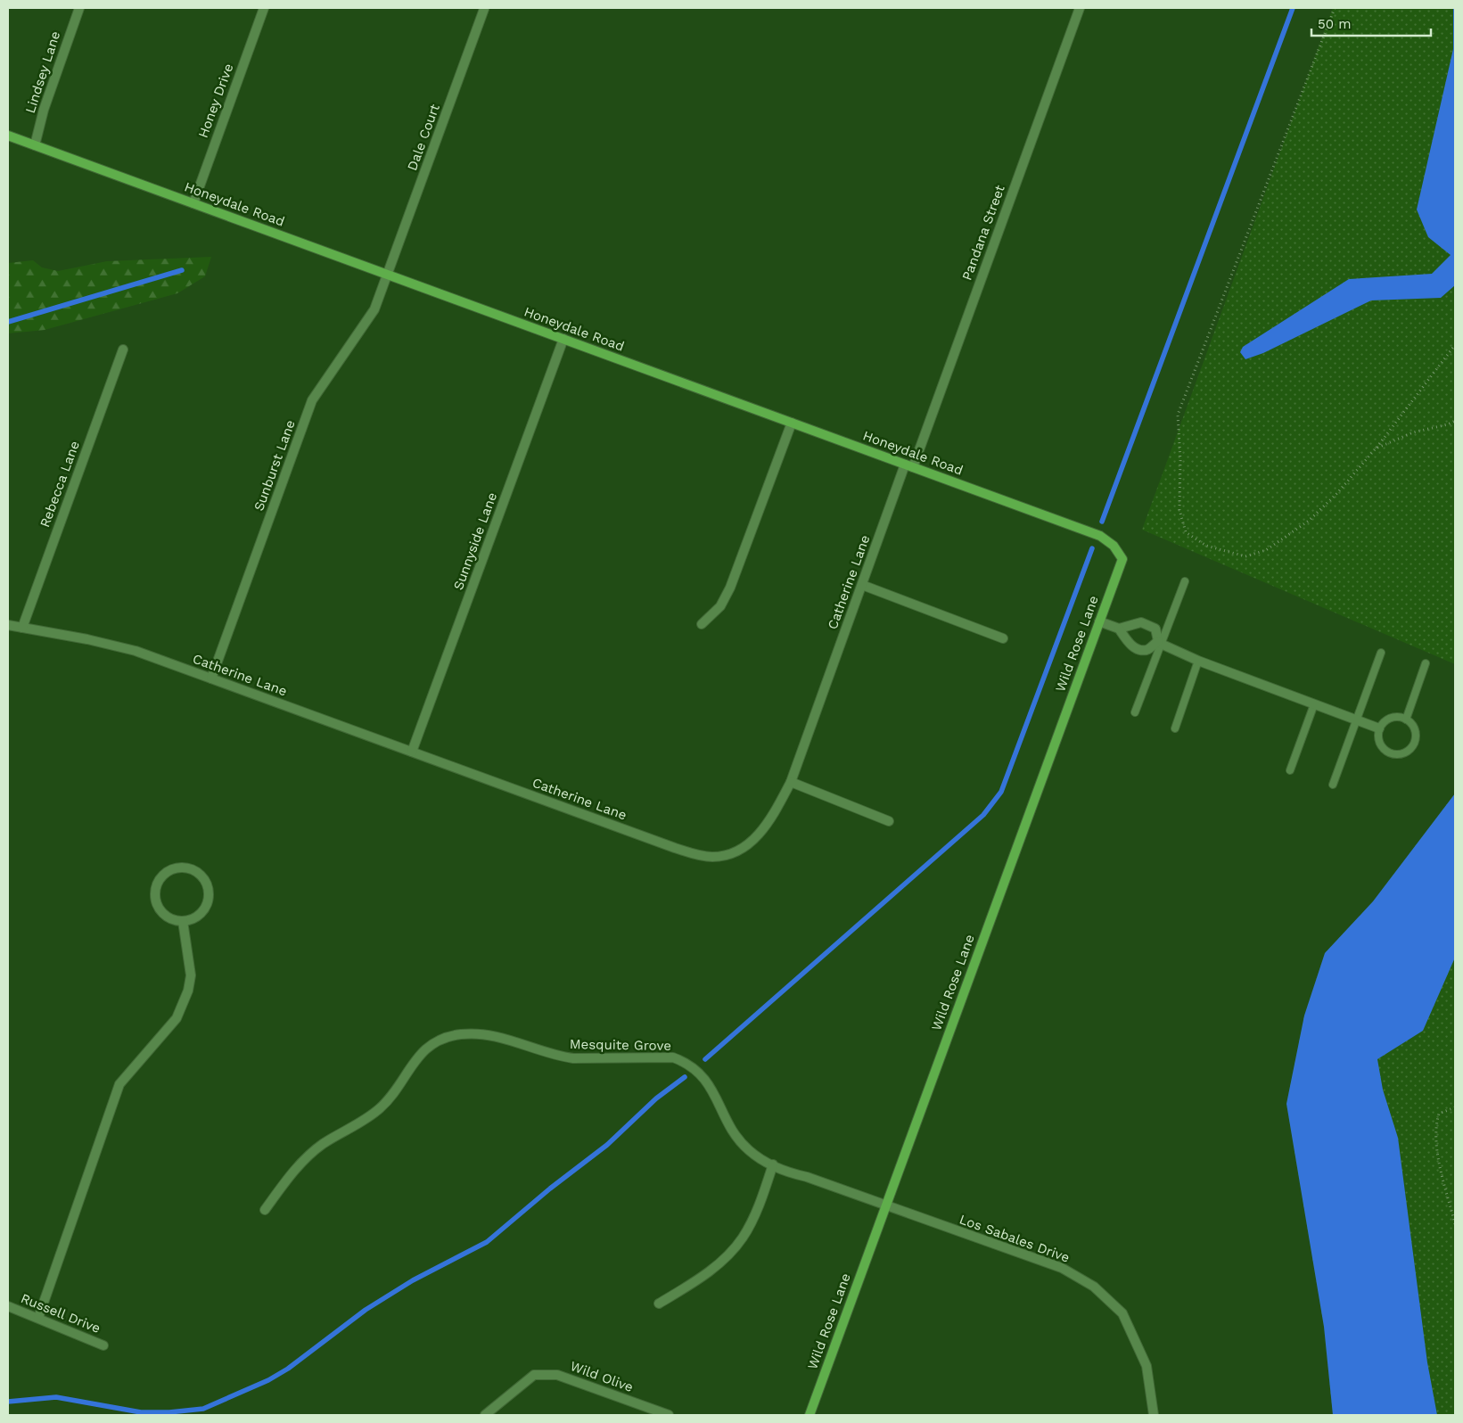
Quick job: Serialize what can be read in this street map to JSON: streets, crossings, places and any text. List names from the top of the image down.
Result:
{
  "streets": {
    "street": [
      "Lindsey Lane",
      "Honey Drive",
      "Dale Court",
      "Honeydale Road",
      "Pandana Street",
      "Sunburst Lane",
      "Rebecca Lane",
      "Sunnyside Lane",
      "Catherine Lane",
      "Wild Rose Lane",
      "Mesquite Grove",
      "Los Sabales Drive",
      "Russell Drive",
      "Wild Olive"
    ]
  },
  "crossings": [
    ["Lindsey Lane", "Honeydale Road"],
    ["Honey Drive", "Honeydale Road"],
    ["Dale Court", "Honeydale Road"],
    ["Dale Court", "Sunburst Lane"],
    ["Honeydale Road", "Pandana Street"],
    ["Honeydale Road", "Sunburst Lane"],
    ["Honeydale Road", "Sunnyside Lane"],
    ["Honeydale Road", "Catherine Lane"],
    ["Honeydale Road", "Wild Rose Lane"],
    ["Pandana Street", "Catherine Lane"],
    ["Sunburst Lane", "Catherine Lane"],
    ["Rebecca Lane", "Catherine Lane"],
    ["Sunnyside Lane", "Catherine Lane"],
    ["Wild Rose Lane", "Mesquite Grove"],
    ["Wild Rose Lane", "Los Sabales Drive"],
    ["Mesquite Grove", "Los Sabales Drive"]
  ],
  "scale_bar": "50 m"
}
